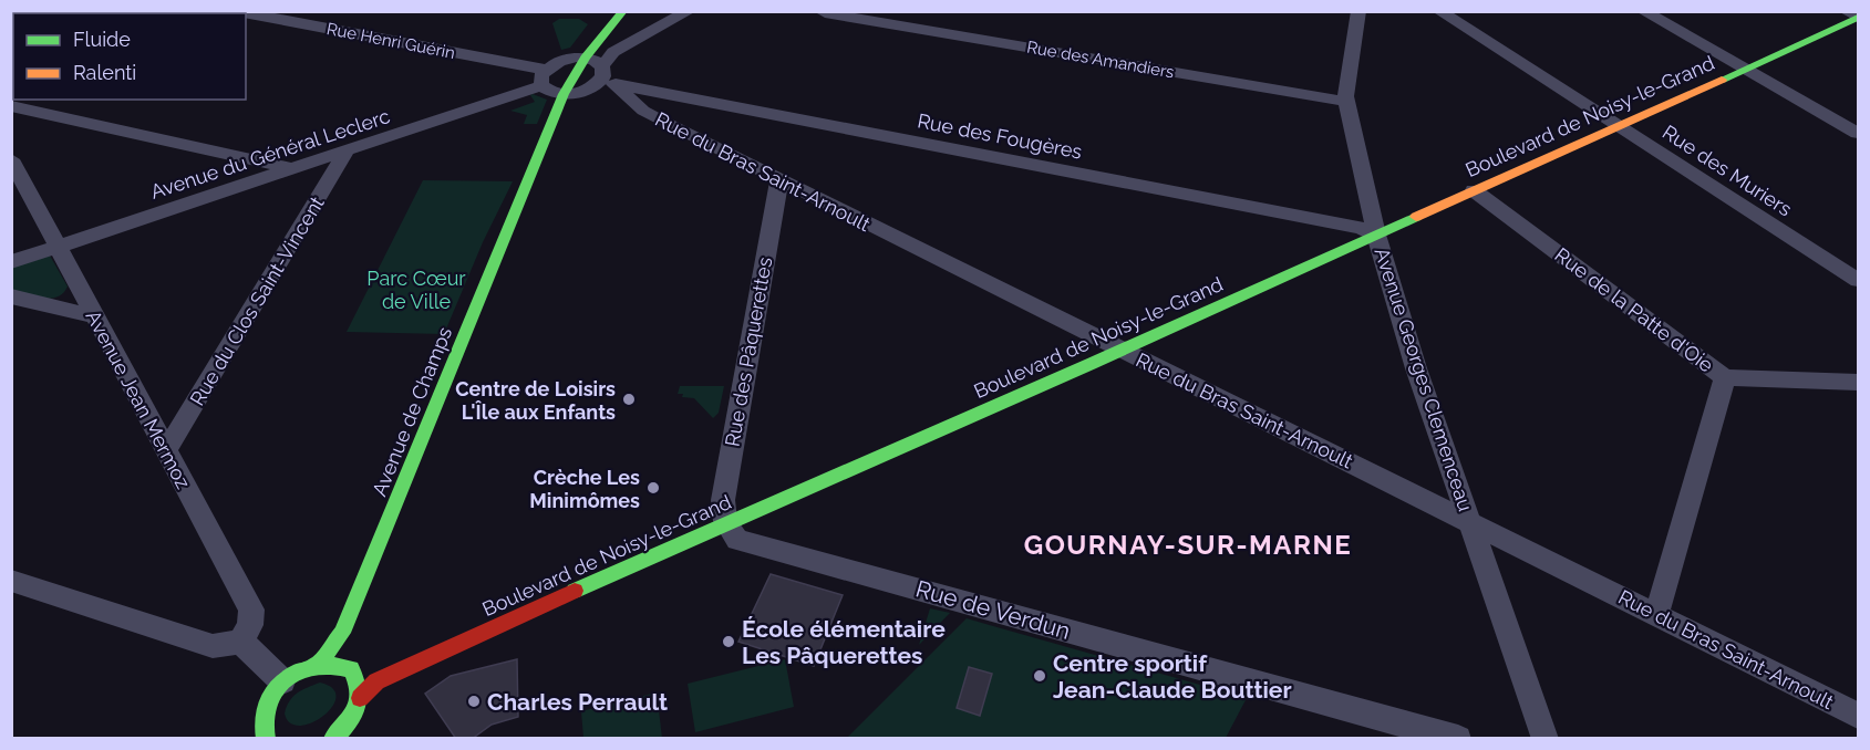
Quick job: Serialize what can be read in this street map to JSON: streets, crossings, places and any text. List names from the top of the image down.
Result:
{
  "streets": {
    "street": [
      "Rue Henri Guérin",
      "Rue des Amandiers",
      "Boulevard de Noisy-le-Grand",
      "Rue des Fougères",
      "Avenue du Général Leclerc",
      "Rue des Muriers",
      "Rue du Bras Saint-Arnoult",
      "Rue du Clos Saint-Vincent",
      "Rue de la Patte d'Oie",
      "Rue des Pâquerettes",
      "Avenue Georges Clemenceau",
      "Avenue Jean Mermoz",
      "Avenue de Champs",
      "Rue de Verdun"
    ]
  },
  "crossings": [
    ["Rue Henri Guérin", "Avenue du Général Leclerc"],
    ["Rue Henri Guérin", "Avenue de Champs"],
    ["Rue des Amandiers", "Avenue Georges Clemenceau"],
    ["Boulevard de Noisy-le-Grand", "Rue des Fougères"],
    ["Boulevard de Noisy-le-Grand", "Rue des Muriers"],
    ["Boulevard de Noisy-le-Grand", "Rue du Bras Saint-Arnoult"],
    ["Boulevard de Noisy-le-Grand", "Rue de la Patte d'Oie"],
    ["Boulevard de Noisy-le-Grand", "Rue des Pâquerettes"],
    ["Boulevard de Noisy-le-Grand", "Avenue Georges Clemenceau"],
    ["Boulevard de Noisy-le-Grand", "Rue de Verdun"],
    ["Rue des Fougères", "Rue du Bras Saint-Arnoult"],
    ["Rue des Fougères", "Avenue Georges Clemenceau"],
    ["Avenue du Général Leclerc", "Rue du Clos Saint-Vincent"],
    ["Avenue du Général Leclerc", "Avenue Jean Mermoz"],
    ["Avenue du Général Leclerc", "Avenue de Champs"],
    ["Rue du Bras Saint-Arnoult", "Rue de la Patte d'Oie"],
    ["Rue du Bras Saint-Arnoult", "Rue des Pâquerettes"],
    ["Rue du Bras Saint-Arnoult", "Avenue Georges Clemenceau"],
    ["Rue du Clos Saint-Vincent", "Avenue Jean Mermoz"],
    ["Rue des Pâquerettes", "Rue de Verdun"]
  ],
  "districts": ["GOURNAY-SUR-MARNE"],
  "parks": ["Parc Cœur de Ville"],
  "places": [
    "Centre de Loisirs L'Île aux Enfants",
    "Crèche Les Minimômes",
    "École élémentaire Les Pâquerettes",
    "Centre sportif Jean-Claude Bouttier",
    "Charles Perrault"
  ],
  "legend": ["Fluide", "Ralenti"]
}
